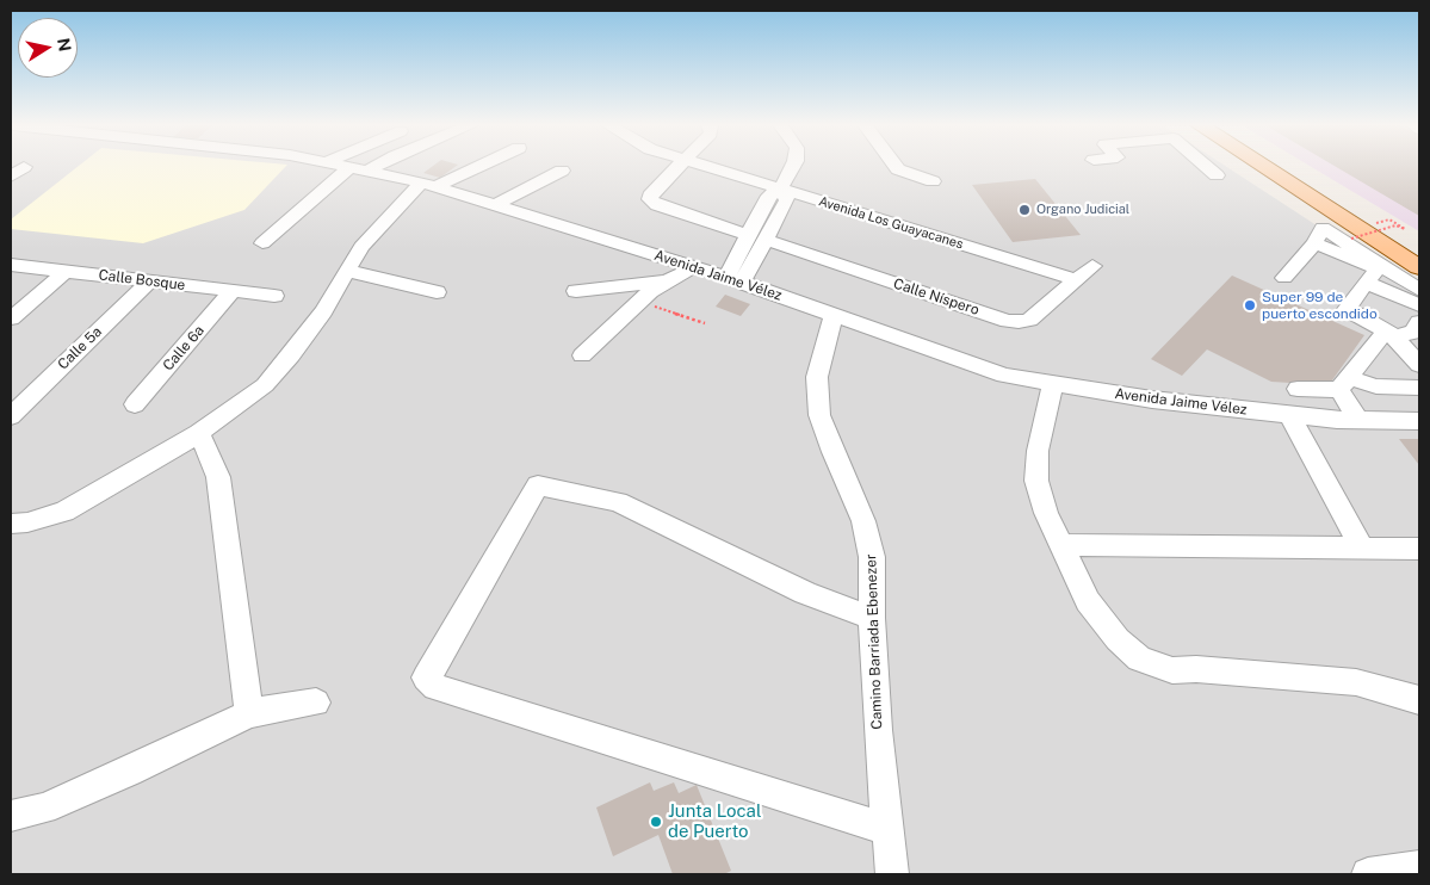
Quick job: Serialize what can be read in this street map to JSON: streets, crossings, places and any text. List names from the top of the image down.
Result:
{
  "streets": {
    "street": [
      "Avenida Los Guayacanes",
      "Avenida Jaime Vélez",
      "Calle Bosque",
      "Calle Níspero",
      "Calle 5a",
      "Calle 6a",
      "Camino Barriada Ebenezer"
    ]
  },
  "crossings": [
    ["Avenida Los Guayacanes", "Calle Níspero"],
    ["Avenida Jaime Vélez", "Camino Barriada Ebenezer"],
    ["Calle Bosque", "Calle 5a"],
    ["Calle Bosque", "Calle 6a"]
  ],
  "places": ["Organo Judicial", "Super 99 de puerto escondido", "Junta Local de Puerto"],
  "north": "right"
}
